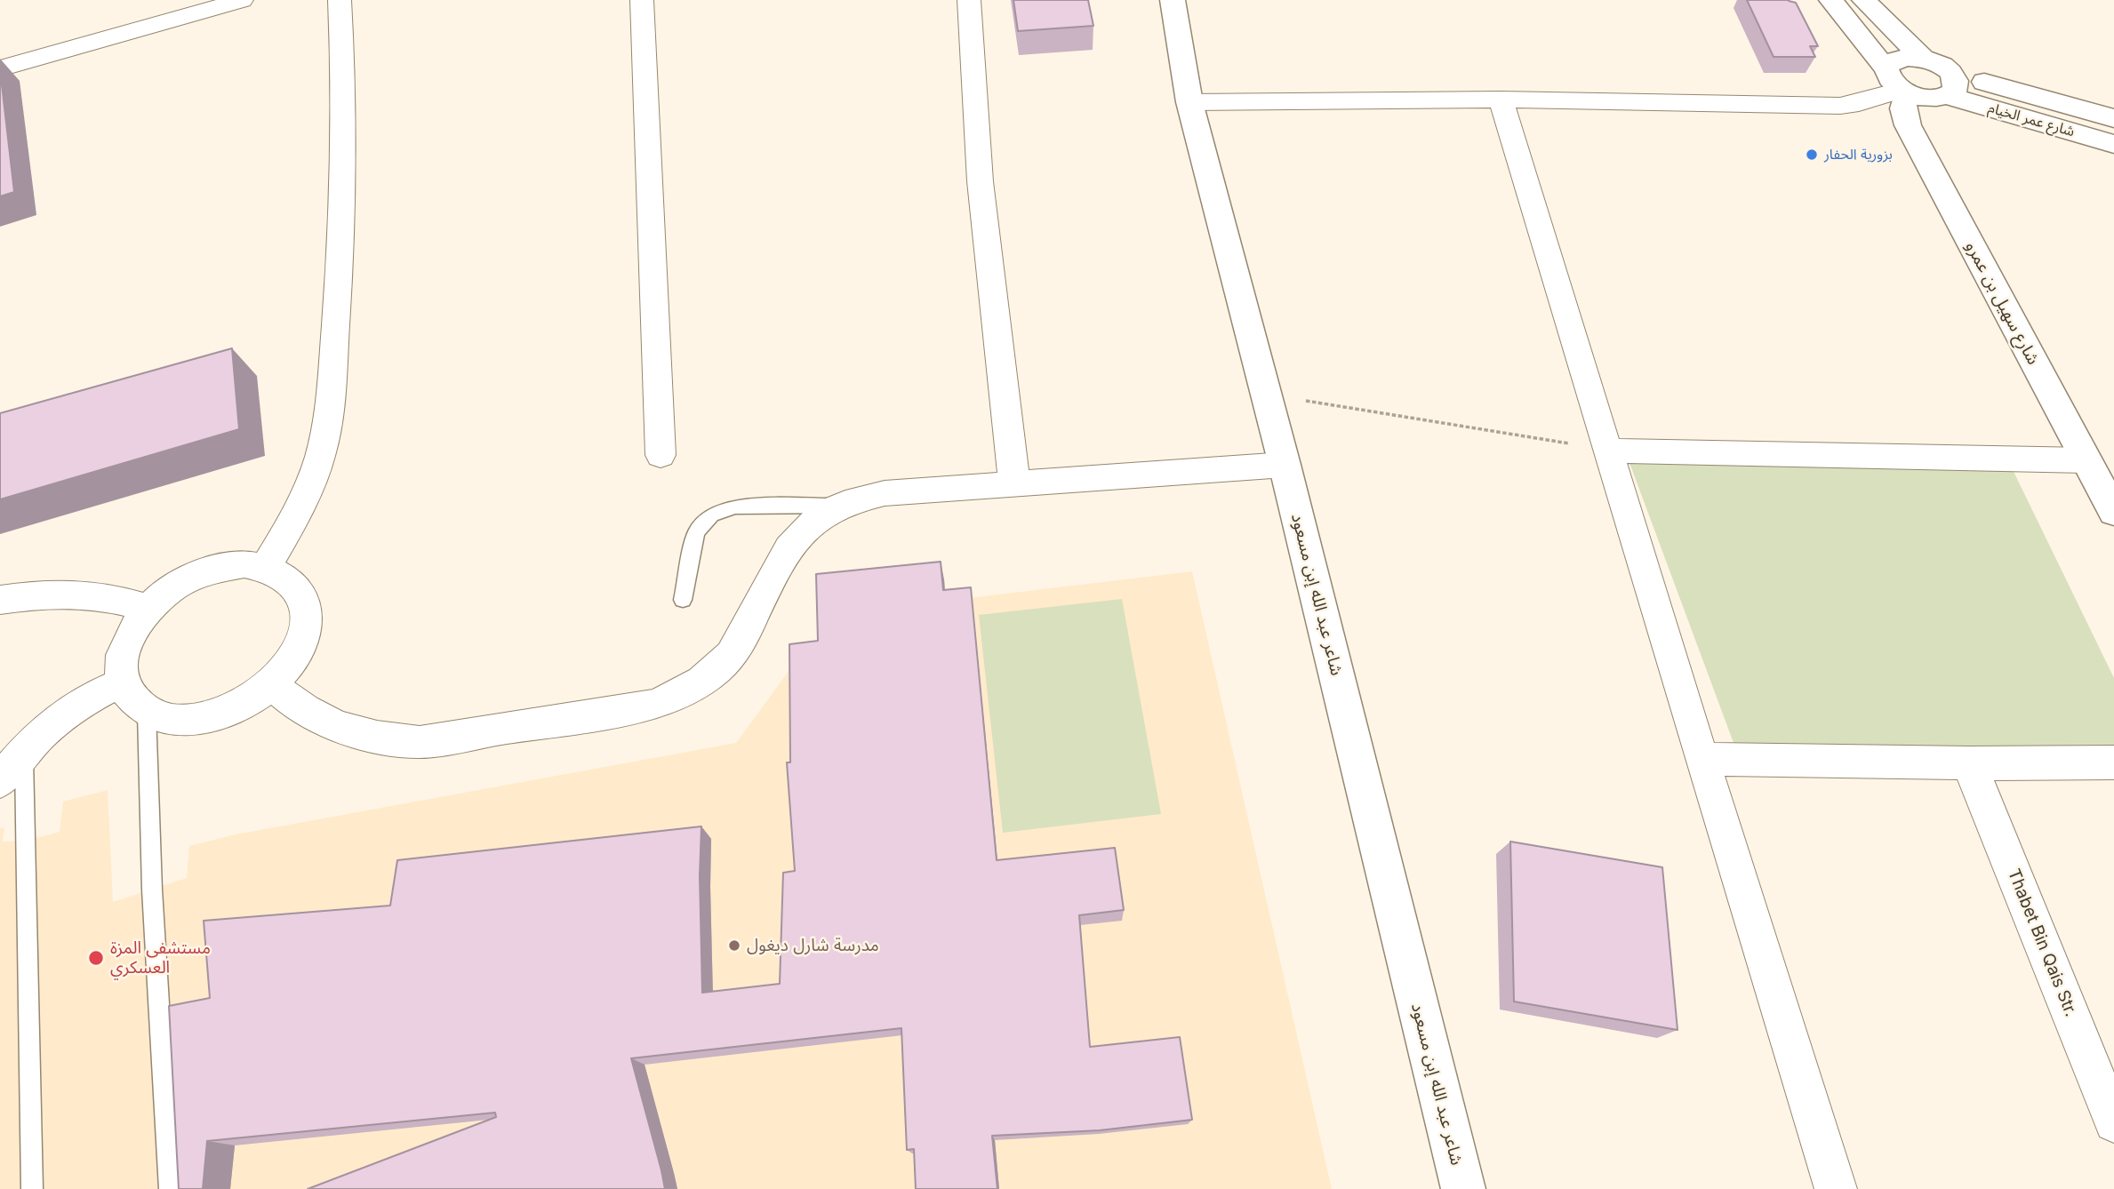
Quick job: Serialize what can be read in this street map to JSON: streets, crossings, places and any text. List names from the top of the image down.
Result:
{
  "streets": {
    "street": [
      "شارع عمر الخيام",
      "شارع سهيل بن عمرو",
      "شاعر عبد الله إبن مسعود",
      "Thabet Bin Qais Str."
    ]
  },
  "places": ["بزورية الحفار", "مدرسة شارل ديغول", "مستشفى المزة العسكري"]
}
